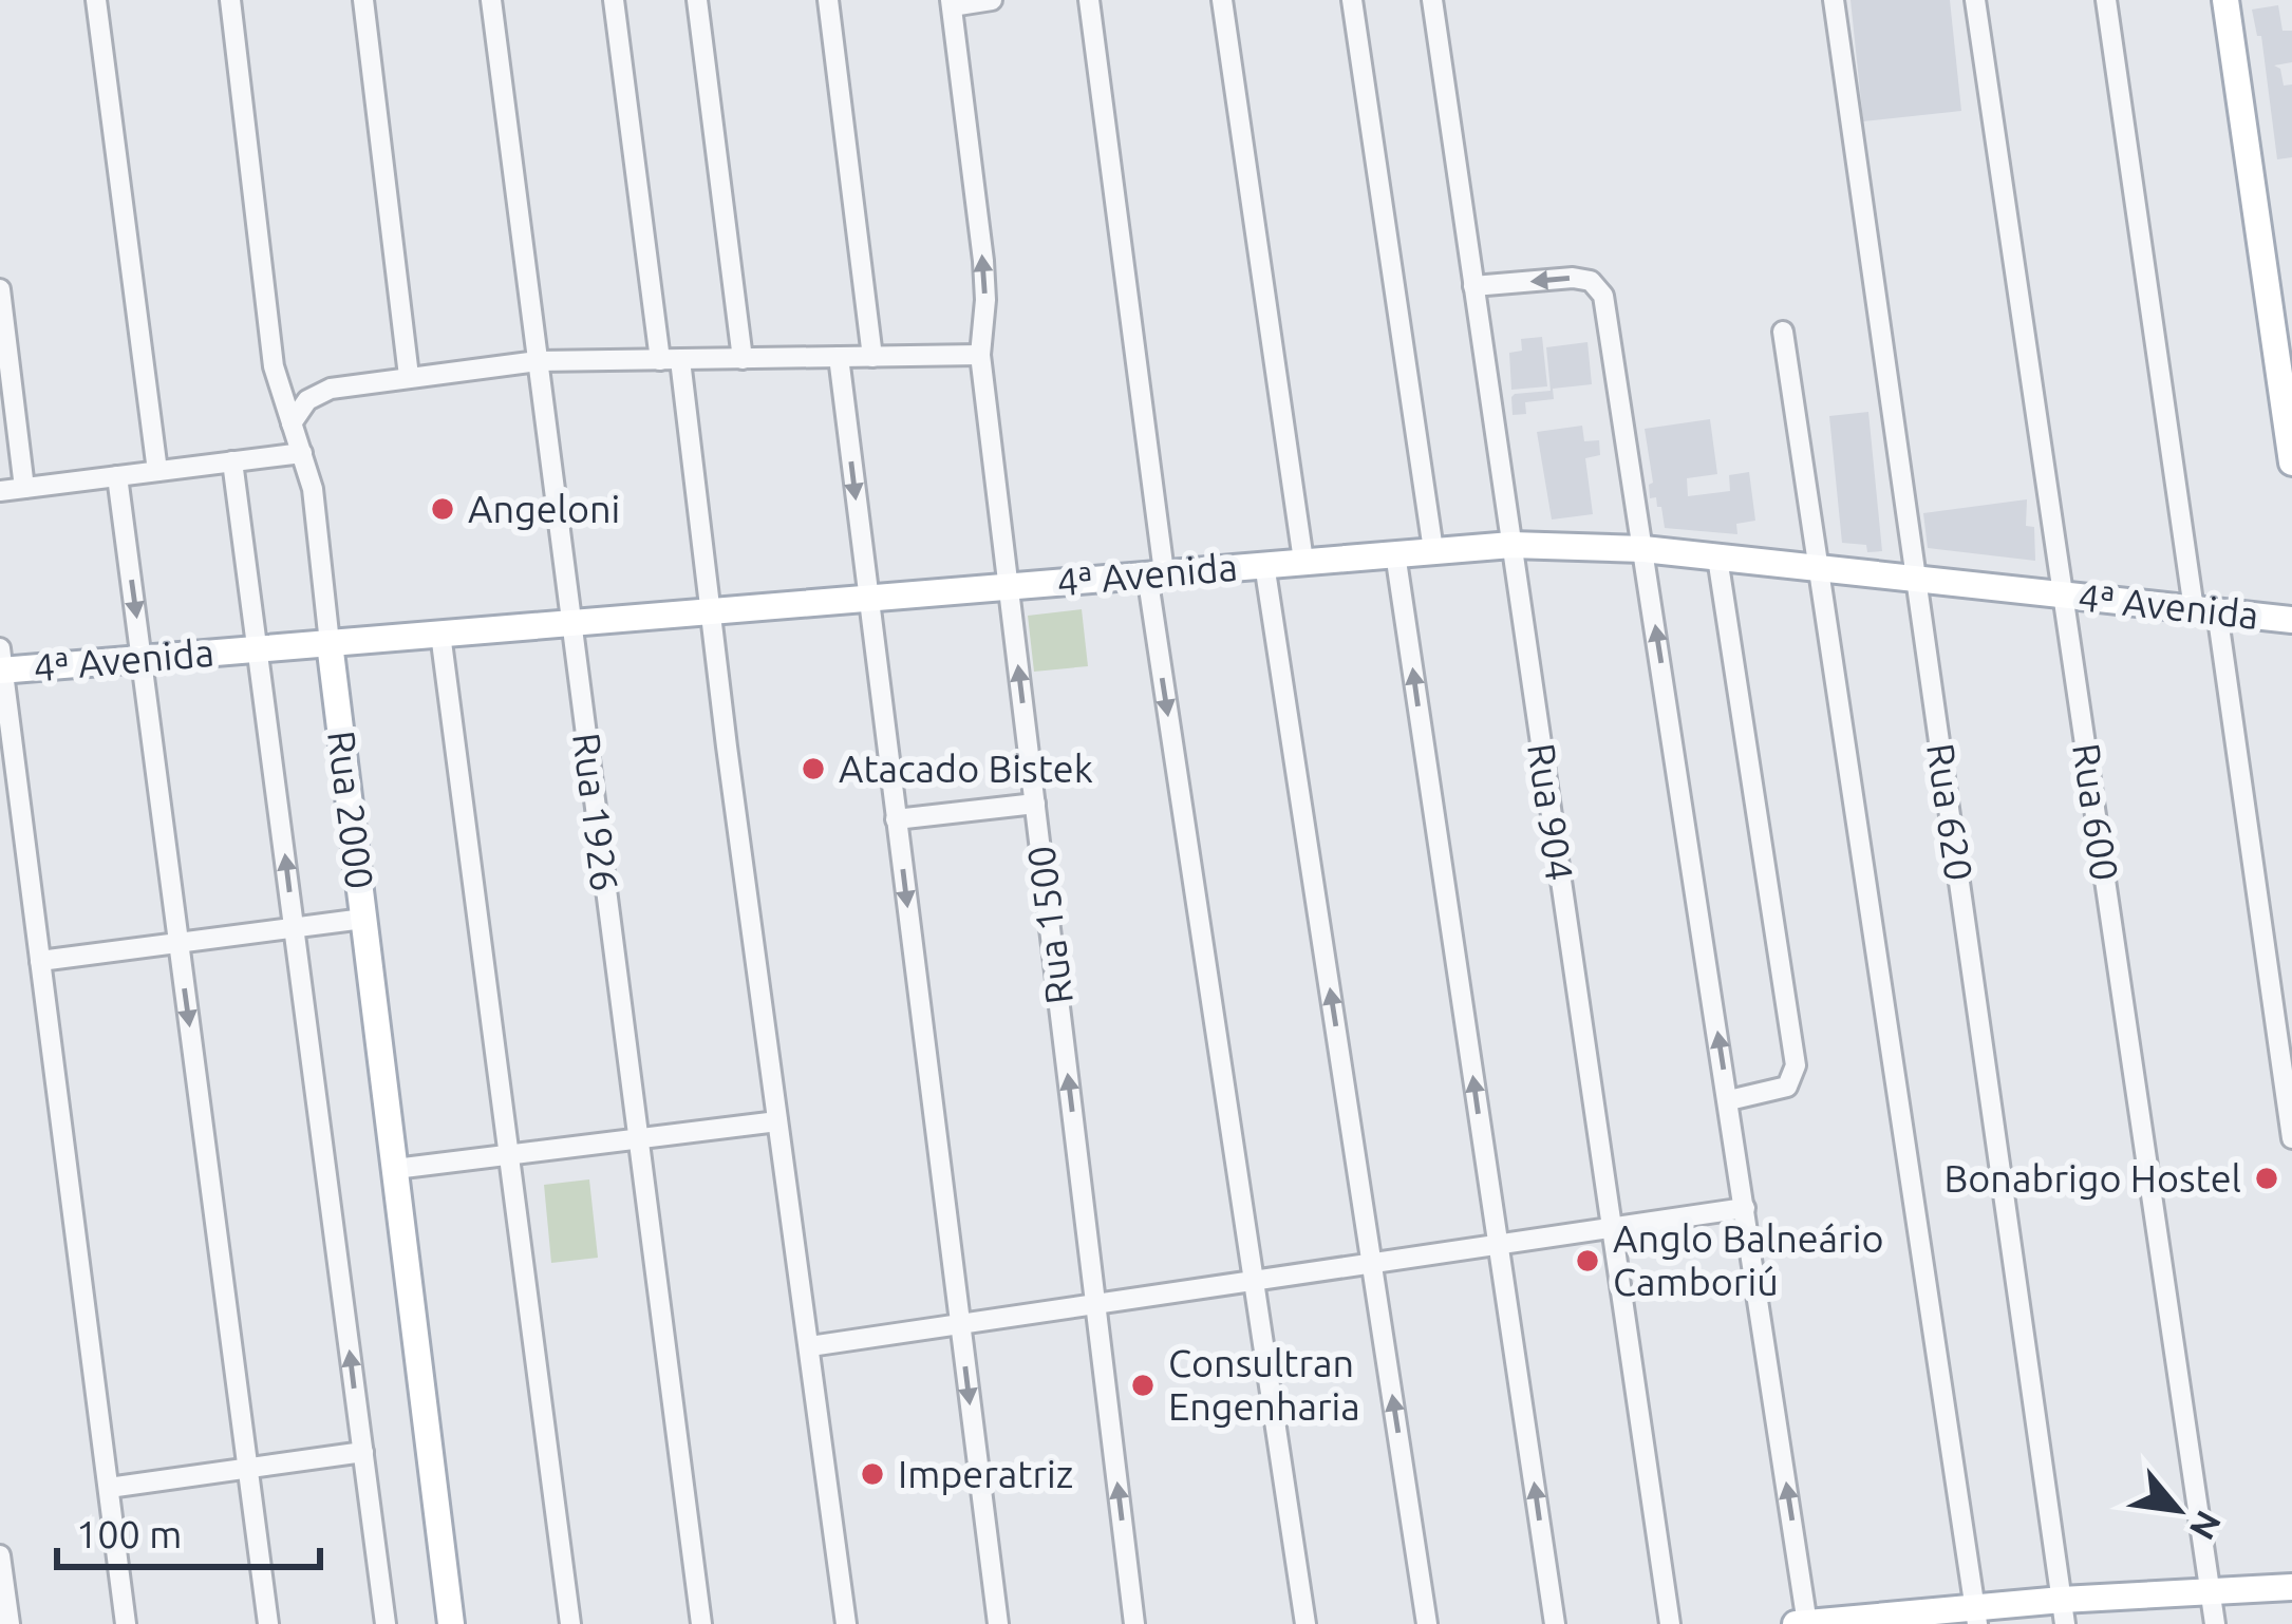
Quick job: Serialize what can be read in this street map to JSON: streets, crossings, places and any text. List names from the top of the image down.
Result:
{
  "streets": {
    "main road": ["4ª Avenida", "Rua 2000"],
    "street": [
      "Rua 1926",
      "Rua 904",
      "Rua 620",
      "Rua 600",
      "Rua 1500"
    ]
  },
  "crossings": [
    ["4ª Avenida", "Rua 2000"],
    ["4ª Avenida", "Rua 1926"],
    ["4ª Avenida", "Rua 904"],
    ["4ª Avenida", "Rua 620"],
    ["4ª Avenida", "Rua 600"],
    ["4ª Avenida", "Rua 1500"]
  ],
  "places": [
    "Angeloni",
    "Atacado Bistek",
    "Bonabrigo Hostel",
    "Anglo Balneário Camboriú",
    "Consultran Engenharia",
    "Imperatriz"
  ],
  "scale_bar": "100 m",
  "north": "bottom right"
}
